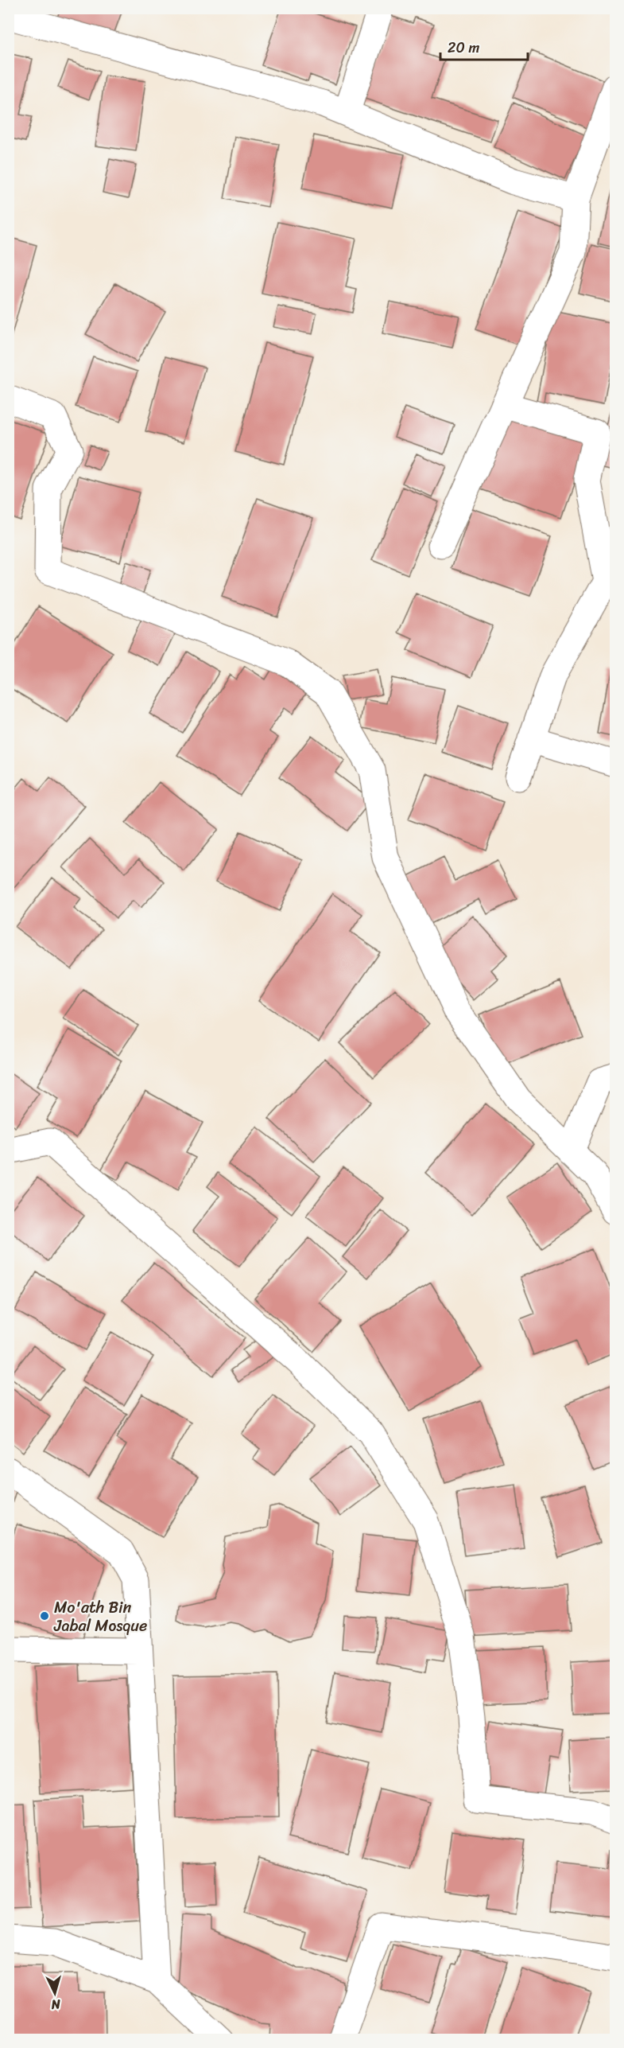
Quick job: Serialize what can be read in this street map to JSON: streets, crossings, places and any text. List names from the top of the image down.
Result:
{
  "places": ["Mo'ath Bin Jabal Mosque"],
  "scale_bar": "20 m",
  "north": "bottom"
}
